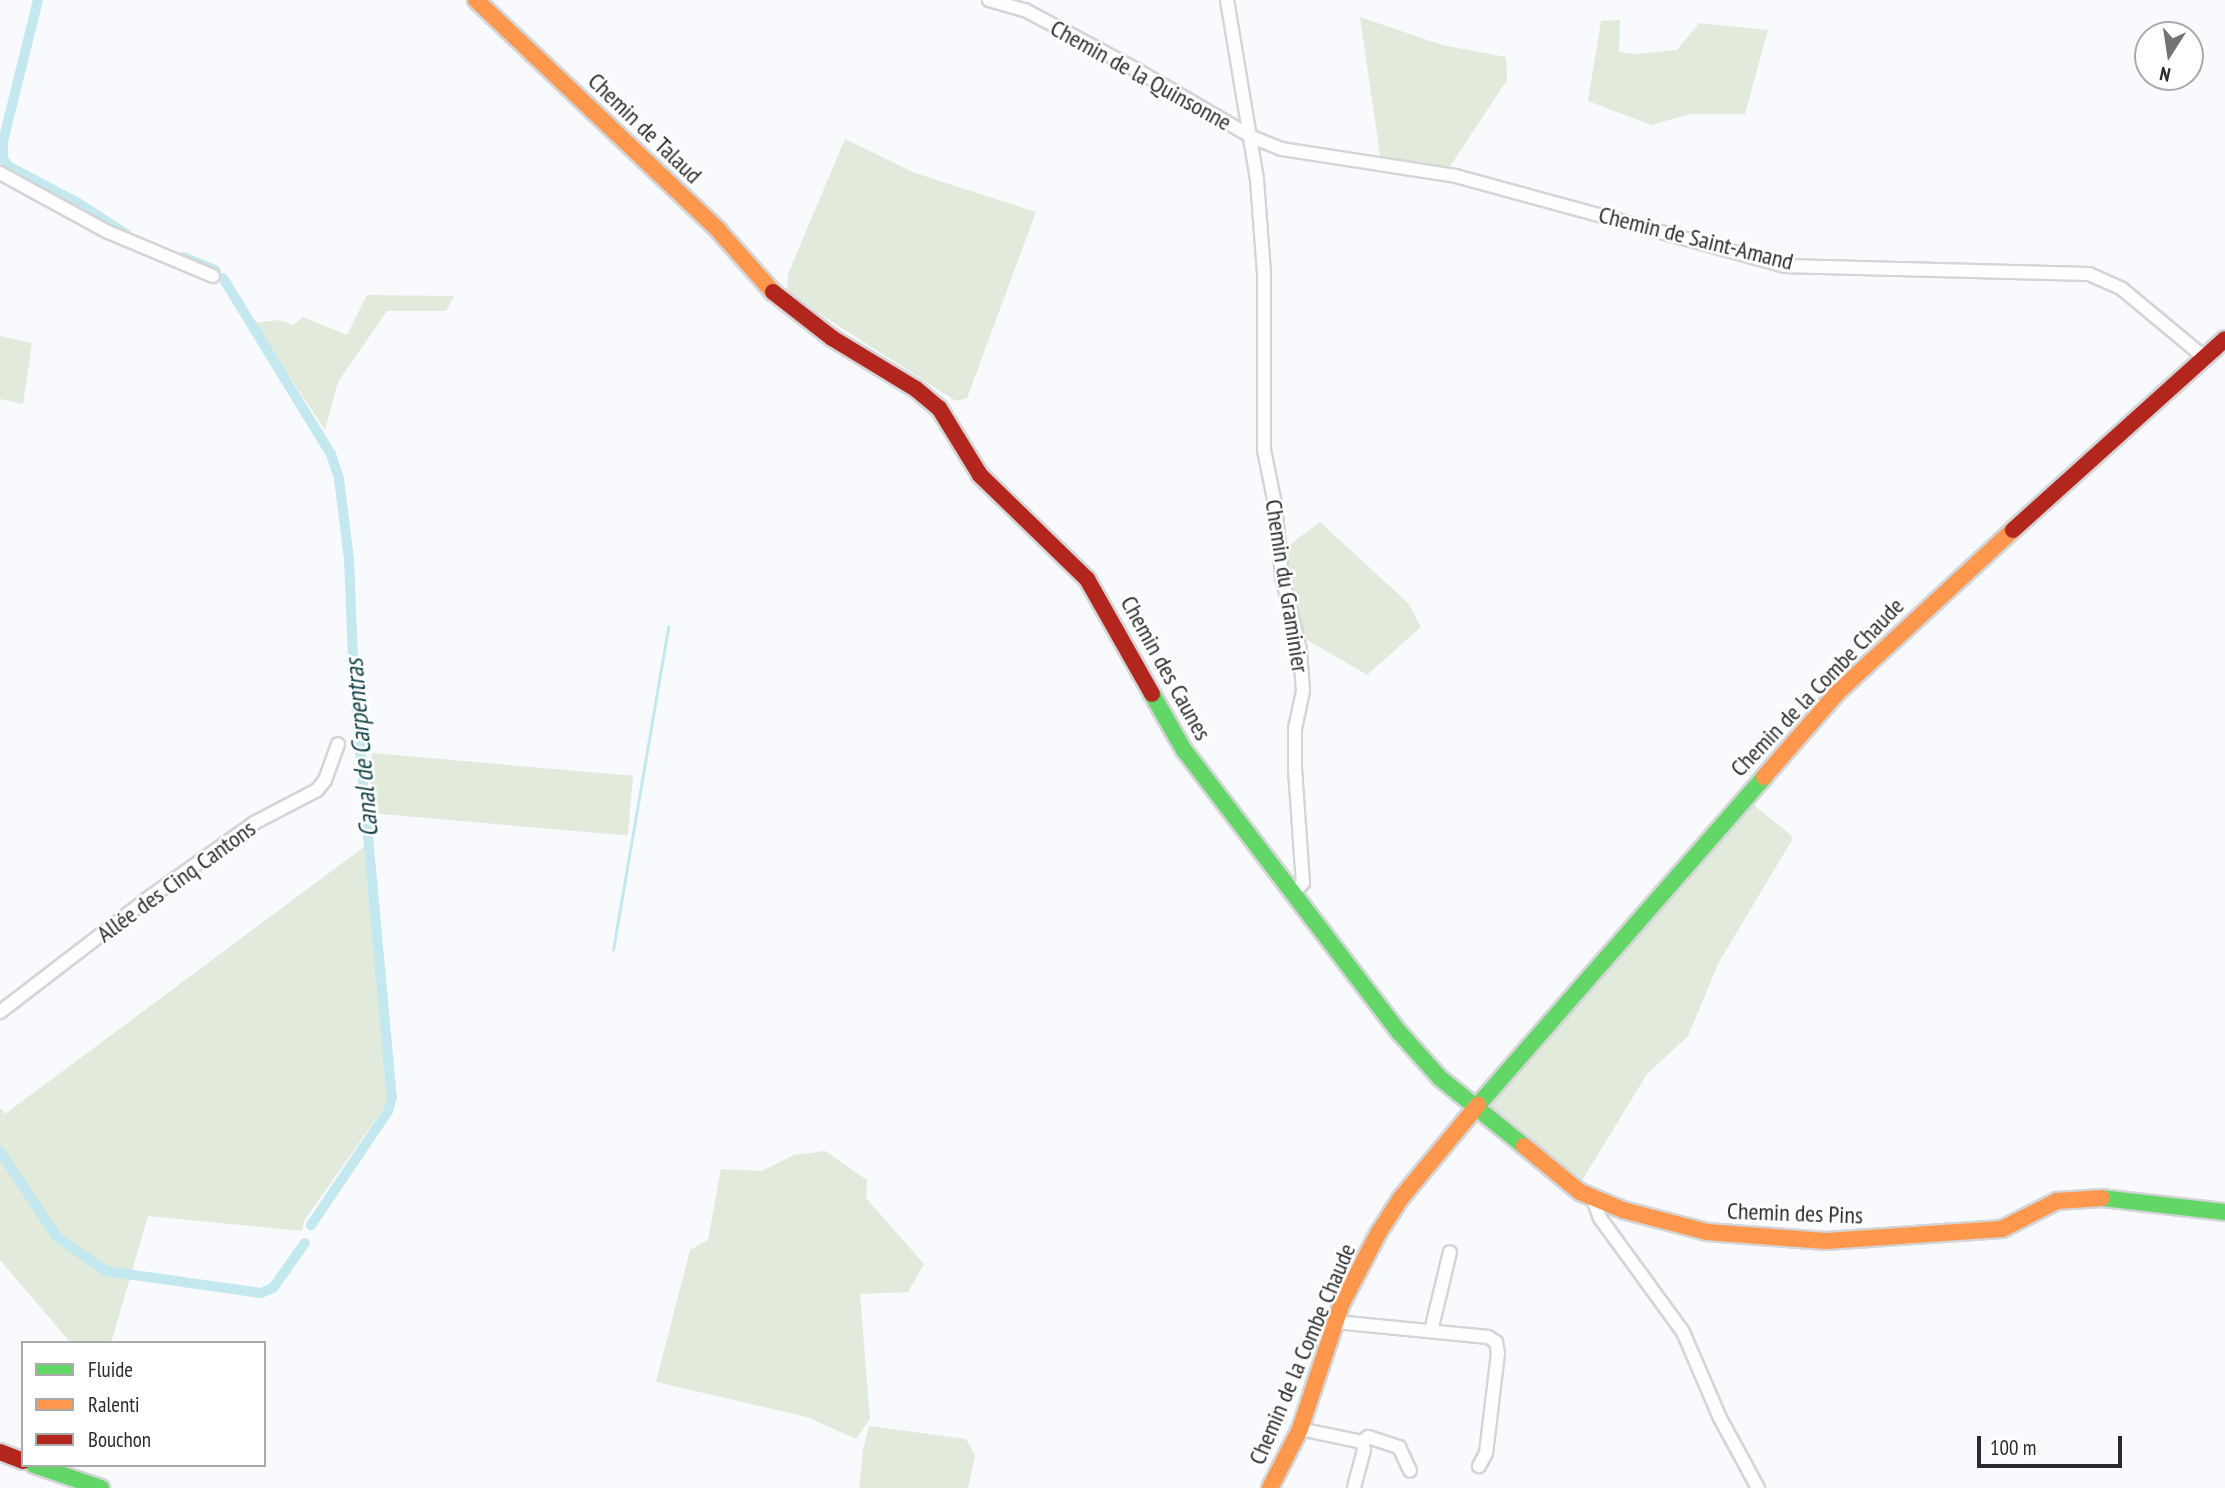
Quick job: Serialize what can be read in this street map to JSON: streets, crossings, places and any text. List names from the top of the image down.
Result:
{
  "streets": {
    "street": [
      "Chemin de la Quinsonne",
      "Chemin de Talaud",
      "Chemin de Saint-Amand",
      "Chemin du Graminier",
      "Chemin des Caunes",
      "Chemin de la Combe Chaude",
      "Allée des Cinq Cantons",
      "Chemin des Pins"
    ]
  },
  "crossings": [
    ["Chemin de la Quinsonne", "Chemin de Saint-Amand"],
    ["Chemin de la Quinsonne", "Chemin du Graminier"],
    ["Chemin de Talaud", "Chemin des Caunes"],
    ["Chemin de Saint-Amand", "Chemin du Graminier"],
    ["Chemin de Saint-Amand", "Chemin de la Combe Chaude"],
    ["Chemin du Graminier", "Chemin des Caunes"],
    ["Chemin des Caunes", "Chemin de la Combe Chaude"],
    ["Chemin des Caunes", "Chemin des Pins"],
    ["Chemin de la Combe Chaude", "Chemin des Pins"]
  ],
  "water": ["Canal de Carpentras"],
  "legend": ["Fluide", "Ralenti", "Bouchon"],
  "scale_bar": "100 m",
  "north": "bottom"
}
